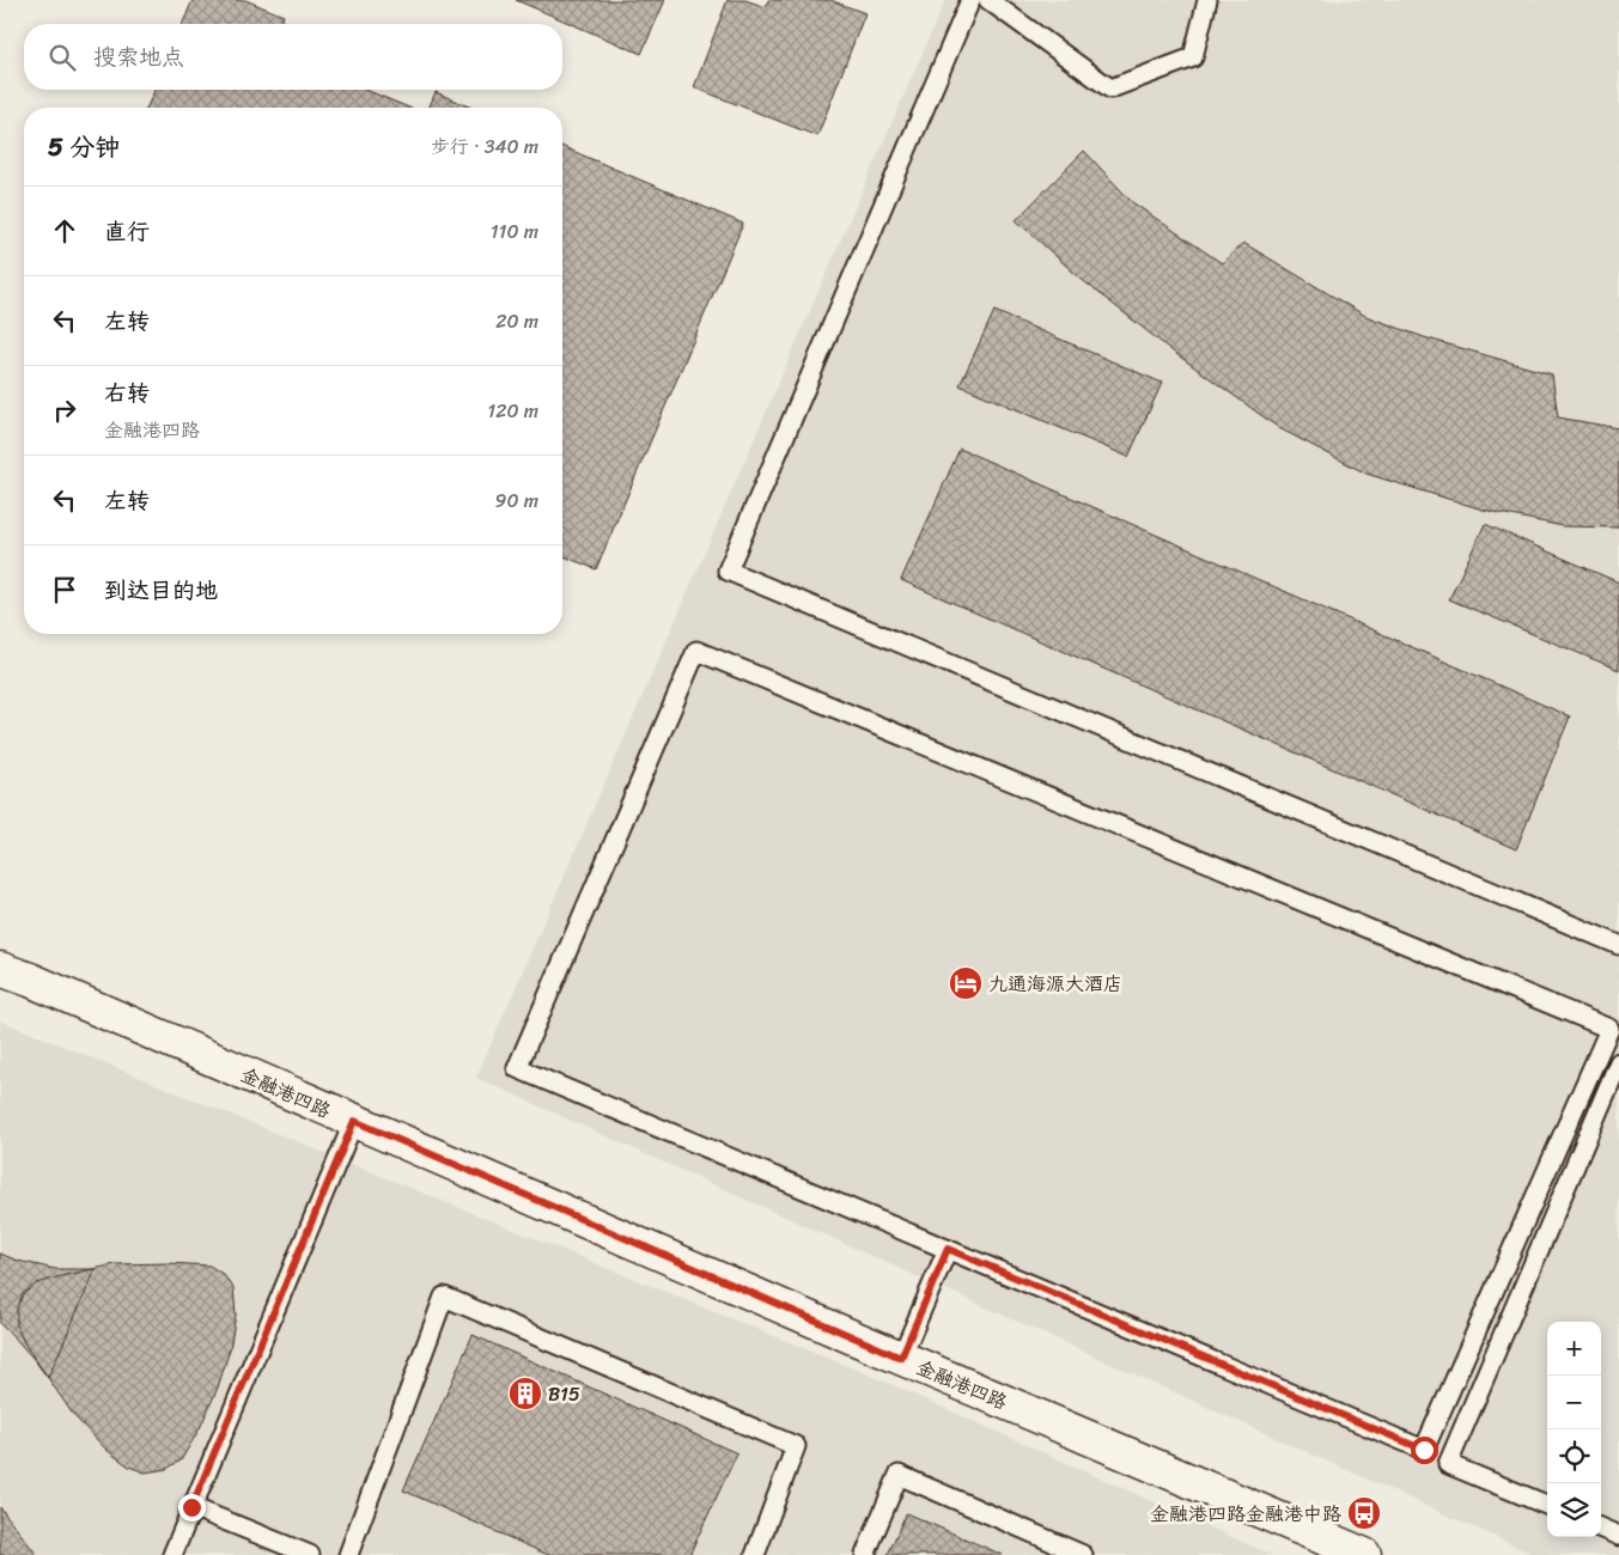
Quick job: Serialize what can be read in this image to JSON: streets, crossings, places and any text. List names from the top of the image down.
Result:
{
  "streets": {
    "street": ["金融港四路"]
  },
  "places": {
    "hotel": ["九通海源大酒店"],
    "building": ["B15"],
    "bus stop": ["金融港四路金融港中路"]
  },
  "page": {
    "search": "搜索地点",
    "heading": ["5 分钟", "步行 · 340 m"],
    "list": [
      ["直行", "110 m"],
      ["左转", "20 m"],
      ["右转", "金融港四路", "120 m"],
      ["左转", "90 m"],
      "到达目的地"
    ],
    "map_buttons": ["+", "−"]
  }
}
